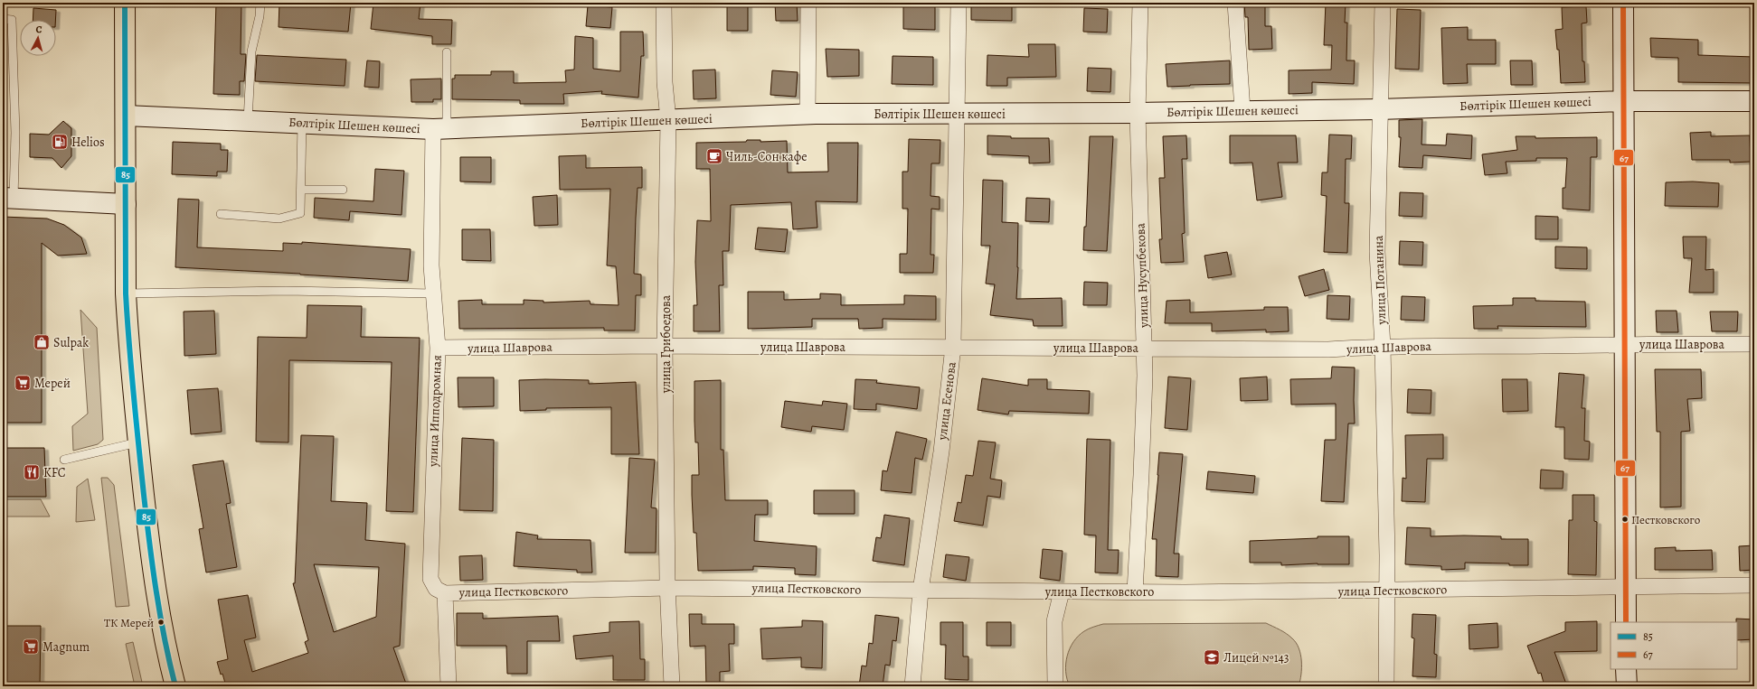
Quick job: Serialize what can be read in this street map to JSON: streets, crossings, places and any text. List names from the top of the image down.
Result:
{
  "streets": {
    "street": [
      "Бөлтірік Шешен көшесі",
      "улица Нусупбекова",
      "улица Потанина",
      "улица Грибоедова",
      "улица Шаврова",
      "улица Есенова",
      "улица Ипподромная",
      "улица Пестковского"
    ]
  },
  "crossings": [
    ["Бөлтірік Шешен көшесі", "улица Нусупбекова"],
    ["Бөлтірік Шешен көшесі", "улица Потанина"],
    ["Бөлтірік Шешен көшесі", "улица Грибоедова"],
    ["Бөлтірік Шешен көшесі", "улица Есенова"],
    ["Бөлтірік Шешен көшесі", "улица Ипподромная"],
    ["улица Нусупбекова", "улица Шаврова"],
    ["улица Нусупбекова", "улица Пестковского"],
    ["улица Потанина", "улица Шаврова"],
    ["улица Потанина", "улица Пестковского"],
    ["улица Грибоедова", "улица Шаврова"],
    ["улица Грибоедова", "улица Пестковского"],
    ["улица Шаврова", "улица Есенова"],
    ["улица Шаврова", "улица Ипподромная"],
    ["улица Есенова", "улица Пестковского"],
    ["улица Ипподромная", "улица Пестковского"]
  ],
  "places": {
    "fuel station": ["Helios"],
    "cafe": ["Чиль-Сон кафе"],
    "shop": ["Sulpak"],
    "supermarket": ["Мерей", "Magnum"],
    "restaurant": ["KFC"],
    "other": ["Пестковского", "ТК Мерей"],
    "school or university": ["Лицей №143"]
  },
  "lines": ["transit line 85", "transit line 67"],
  "legend": ["85", "67"],
  "north": "top"
}
